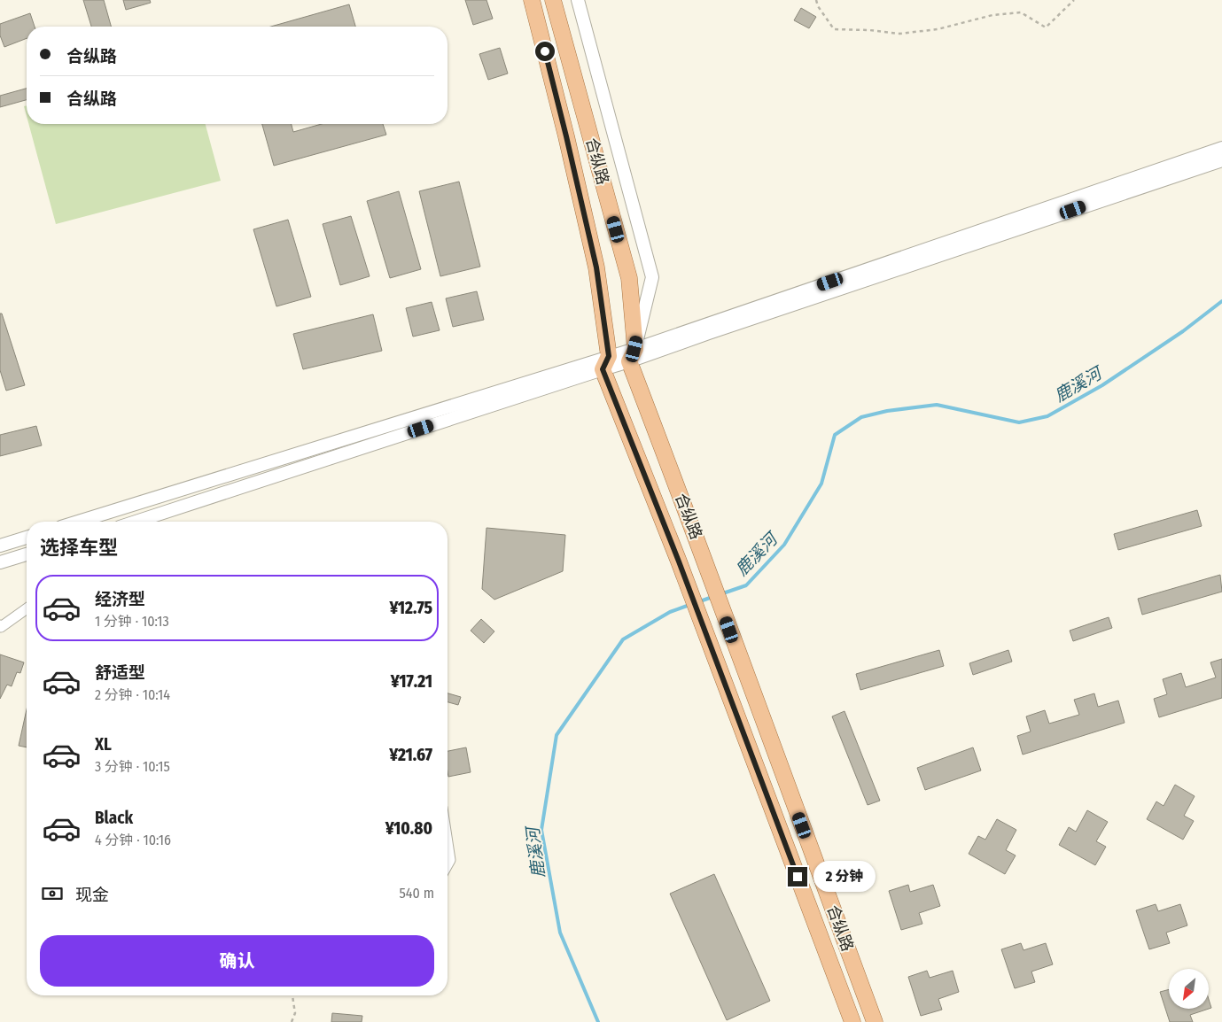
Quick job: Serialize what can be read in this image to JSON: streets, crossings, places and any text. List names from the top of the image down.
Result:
{
  "streets": {
    "main road": ["合纵路"]
  },
  "water": ["鹿溪河"],
  "north": "bottom left",
  "page": {
    "banner": ["合纵路", "合纵路"],
    "heading": "选择车型",
    "list": [
      {
        "name": "经济型",
        "note": "1 分钟 · 10:13",
        "value": "¥12.75"
      },
      {
        "name": "舒适型",
        "note": "2 分钟 · 10:14",
        "value": "¥17.21"
      },
      {
        "name": "XL",
        "note": "3 分钟 · 10:15",
        "value": "¥21.67"
      },
      {
        "name": "Black",
        "note": "4 分钟 · 10:16",
        "value": "¥10.80"
      }
    ],
    "bubble": "2 分钟",
    "pay": ["现金", "540 m"],
    "buttons": "确认"
  }
}
